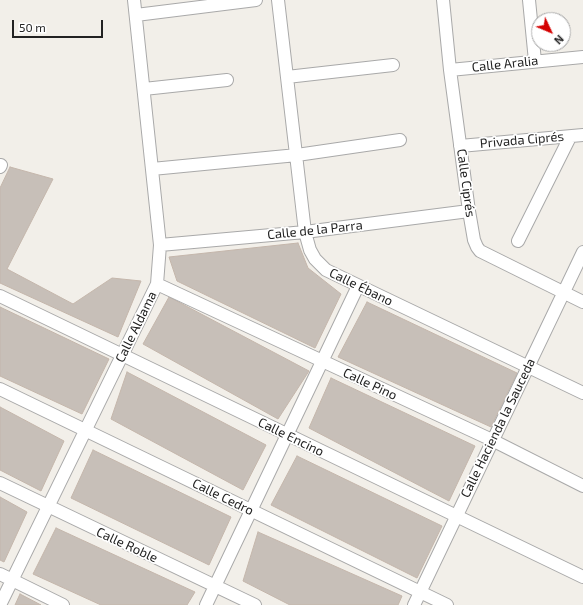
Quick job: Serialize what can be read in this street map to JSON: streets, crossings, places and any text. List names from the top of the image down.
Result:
{
  "streets": {
    "street": [
      "Calle Aralia",
      "Privada Ciprés",
      "Calle Ciprés",
      "Calle de la Parra",
      "Calle Ébano",
      "Calle Aldama",
      "Calle Pino",
      "Calle Hacienda la Sauceda",
      "Calle Encino",
      "Calle Cedro",
      "Calle Roble"
    ]
  },
  "crossings": [
    ["Calle Aralia", "Calle Ciprés"],
    ["Privada Ciprés", "Calle Ciprés"],
    ["Calle Ciprés", "Calle de la Parra"],
    ["Calle Ciprés", "Calle Hacienda la Sauceda"],
    ["Calle de la Parra", "Calle Ébano"],
    ["Calle de la Parra", "Calle Aldama"],
    ["Calle Ébano", "Calle Hacienda la Sauceda"],
    ["Calle Aldama", "Calle Pino"],
    ["Calle Aldama", "Calle Encino"],
    ["Calle Aldama", "Calle Cedro"],
    ["Calle Aldama", "Calle Roble"],
    ["Calle Pino", "Calle Hacienda la Sauceda"],
    ["Calle Hacienda la Sauceda", "Calle Encino"],
    ["Calle Hacienda la Sauceda", "Calle Cedro"]
  ],
  "scale_bar": "50 m",
  "north": "bottom right"
}
